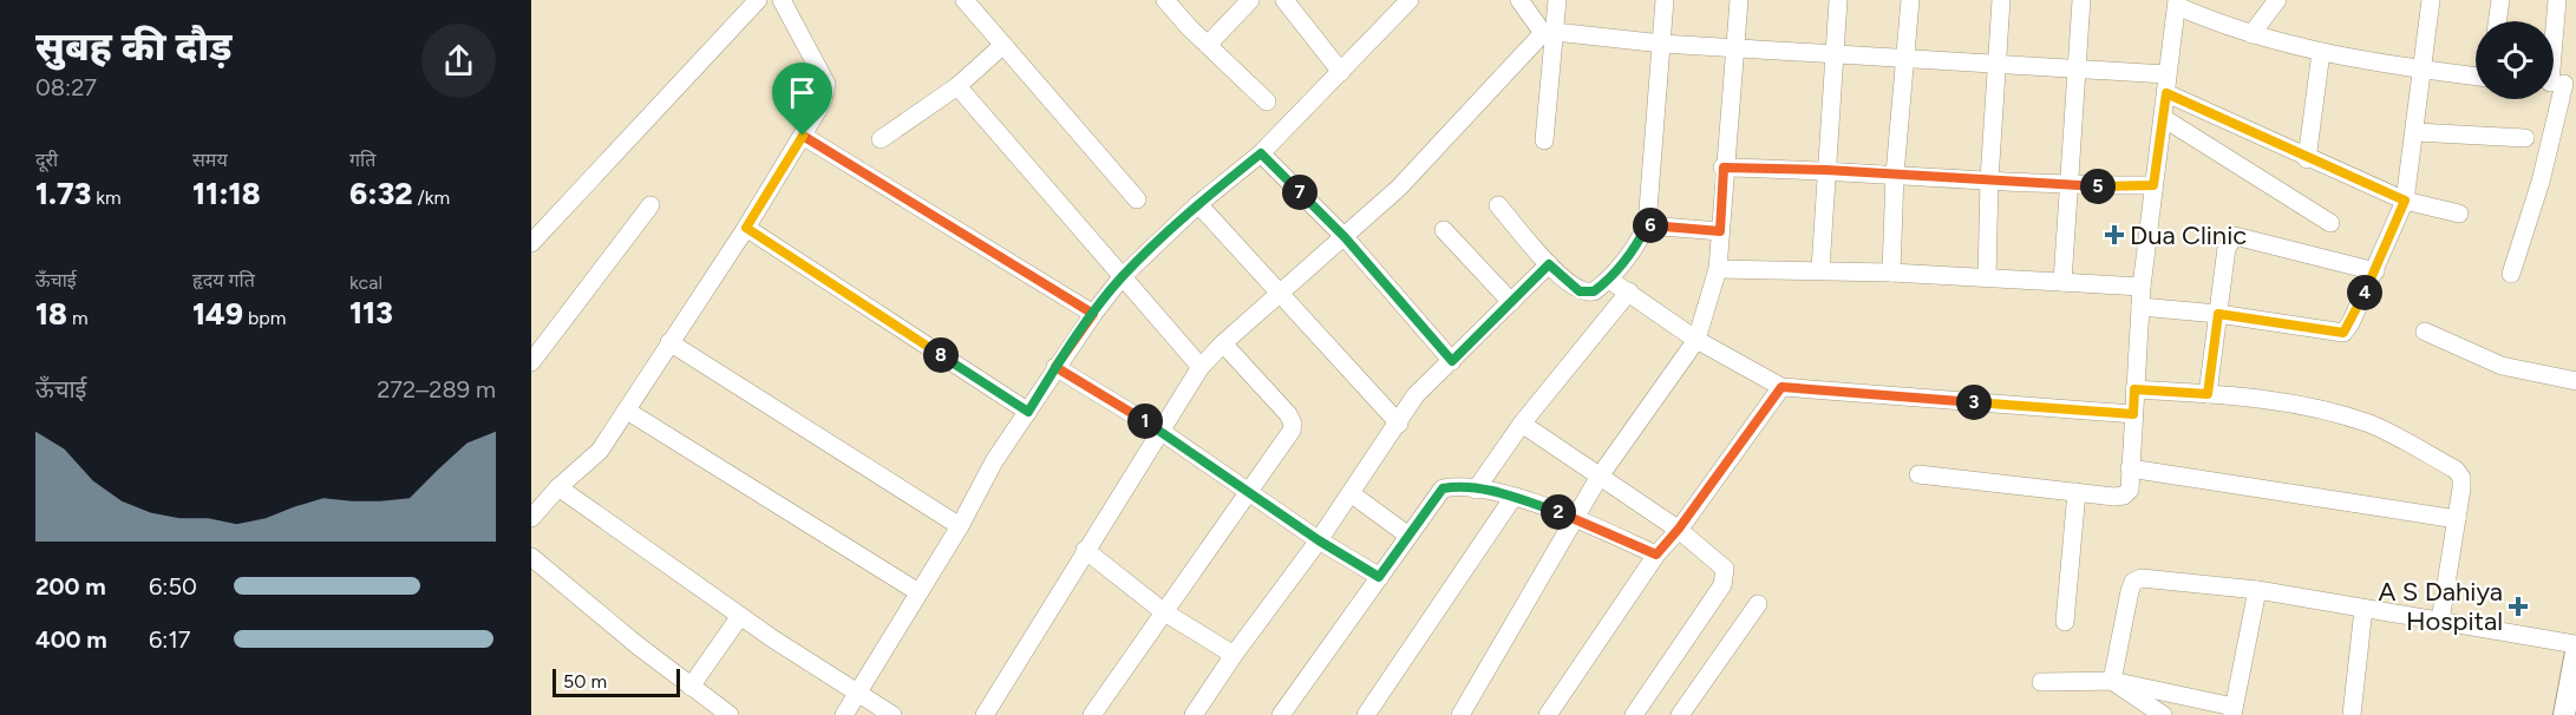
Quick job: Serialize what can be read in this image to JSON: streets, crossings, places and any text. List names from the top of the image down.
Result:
{
  "places": {
    "health": ["Dua Clinic", "A S Dahiya Hospital"]
  },
  "scale_bar": "50 m",
  "page": {
    "heading": ["सुबह की दौड़", "08:27"],
    "stats": [
      ["दूरी", "1.73 km"],
      ["समय", "11:18"],
      ["गति", "6:32 /km"],
      ["ऊँचाई", "18 m"],
      ["हृदय गति", "149 bpm"],
      ["kcal", "113"]
    ],
    "pins": [
      "5",
      "7",
      "6",
      "4",
      "8",
      "3",
      "1",
      "2"
    ],
    "chart": ["ऊँचाई", "272–289 m"],
    "list": [
      {
        "name": "200 m",
        "note": "6:50"
      },
      {
        "name": "400 m",
        "note": "6:17"
      }
    ],
    "scale": "50 m"
  }
}
